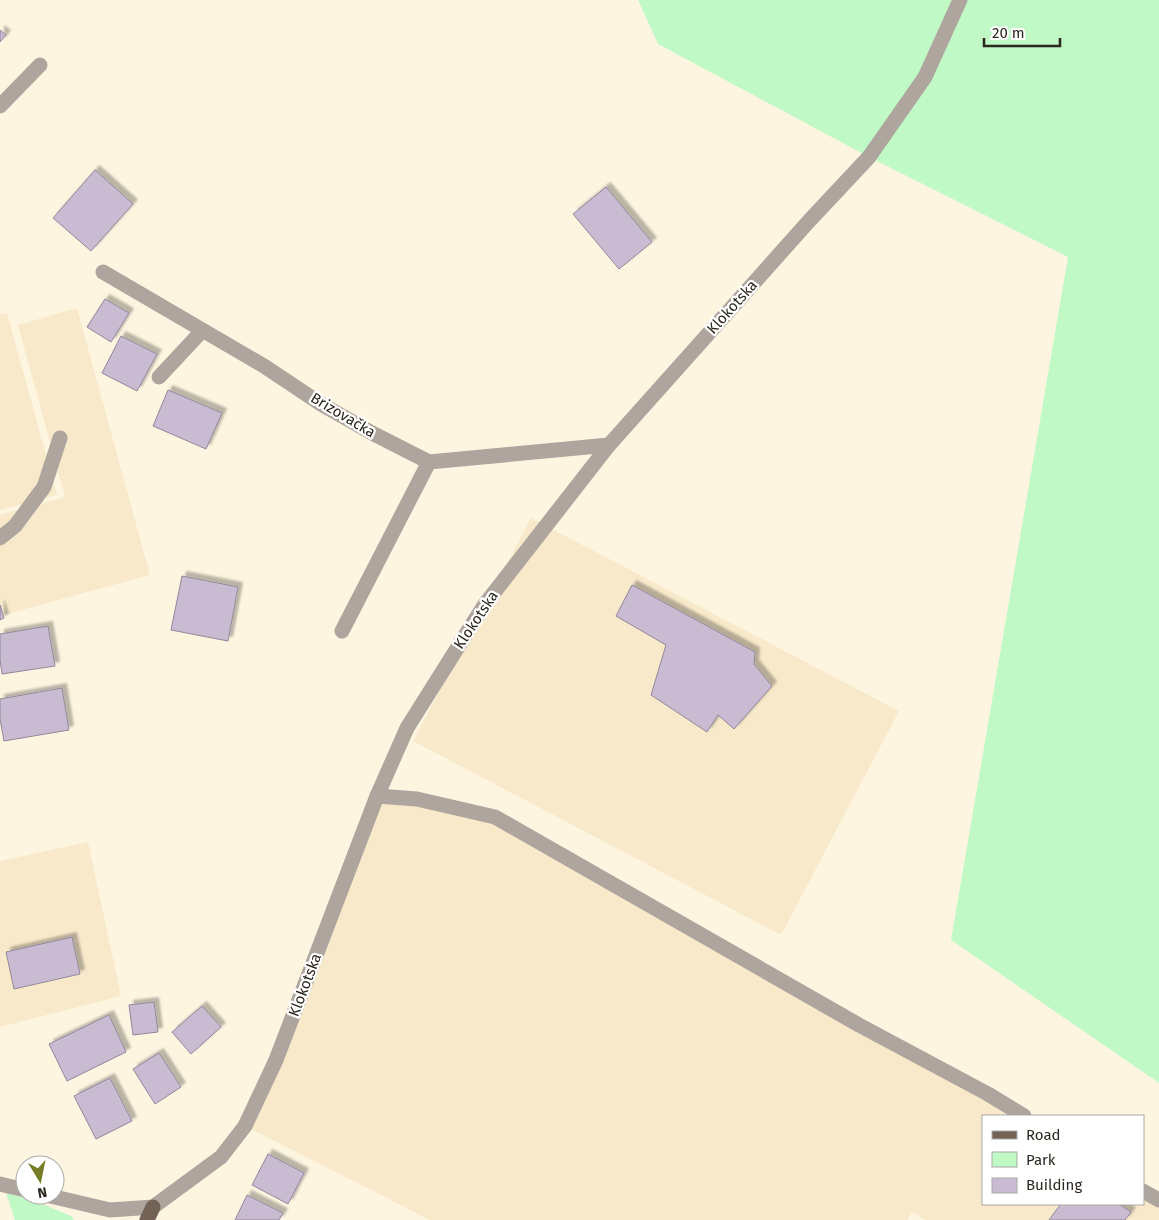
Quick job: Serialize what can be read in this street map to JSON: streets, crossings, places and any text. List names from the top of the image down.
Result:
{
  "streets": {
    "street": ["Klokotska", "Brizovačka"]
  },
  "legend": ["Road", "Park", "Building"],
  "scale_bar": "20 m",
  "north": "bottom"
}
